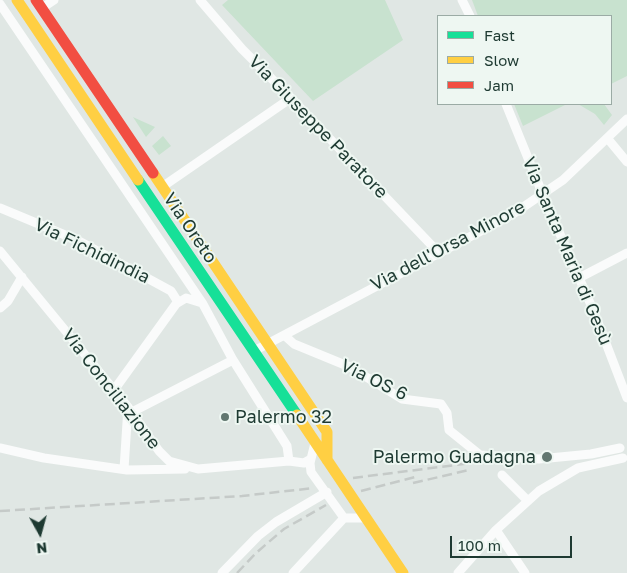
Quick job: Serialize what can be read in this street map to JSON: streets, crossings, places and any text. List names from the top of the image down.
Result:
{
  "streets": {
    "street": [
      "Via Giuseppe Paratore",
      "Via Oreto",
      "Via dell'Orsa Minore",
      "Via Fichidindia",
      "Via Santa Maria di Gesù",
      "Via OS 6",
      "Via Conciliazione"
    ]
  },
  "crossings": [
    ["Via Giuseppe Paratore", "Via dell'Orsa Minore"],
    ["Via Oreto", "Via dell'Orsa Minore"],
    ["Via Oreto", "Via Conciliazione"],
    ["Via dell'Orsa Minore", "Via Santa Maria di Gesù"],
    ["Via dell'Orsa Minore", "Via OS 6"]
  ],
  "places": ["Palermo 32", "Palermo Guadagna"],
  "legend": ["Fast", "Slow", "Jam"],
  "scale_bar": "100 m",
  "north": "bottom"
}
